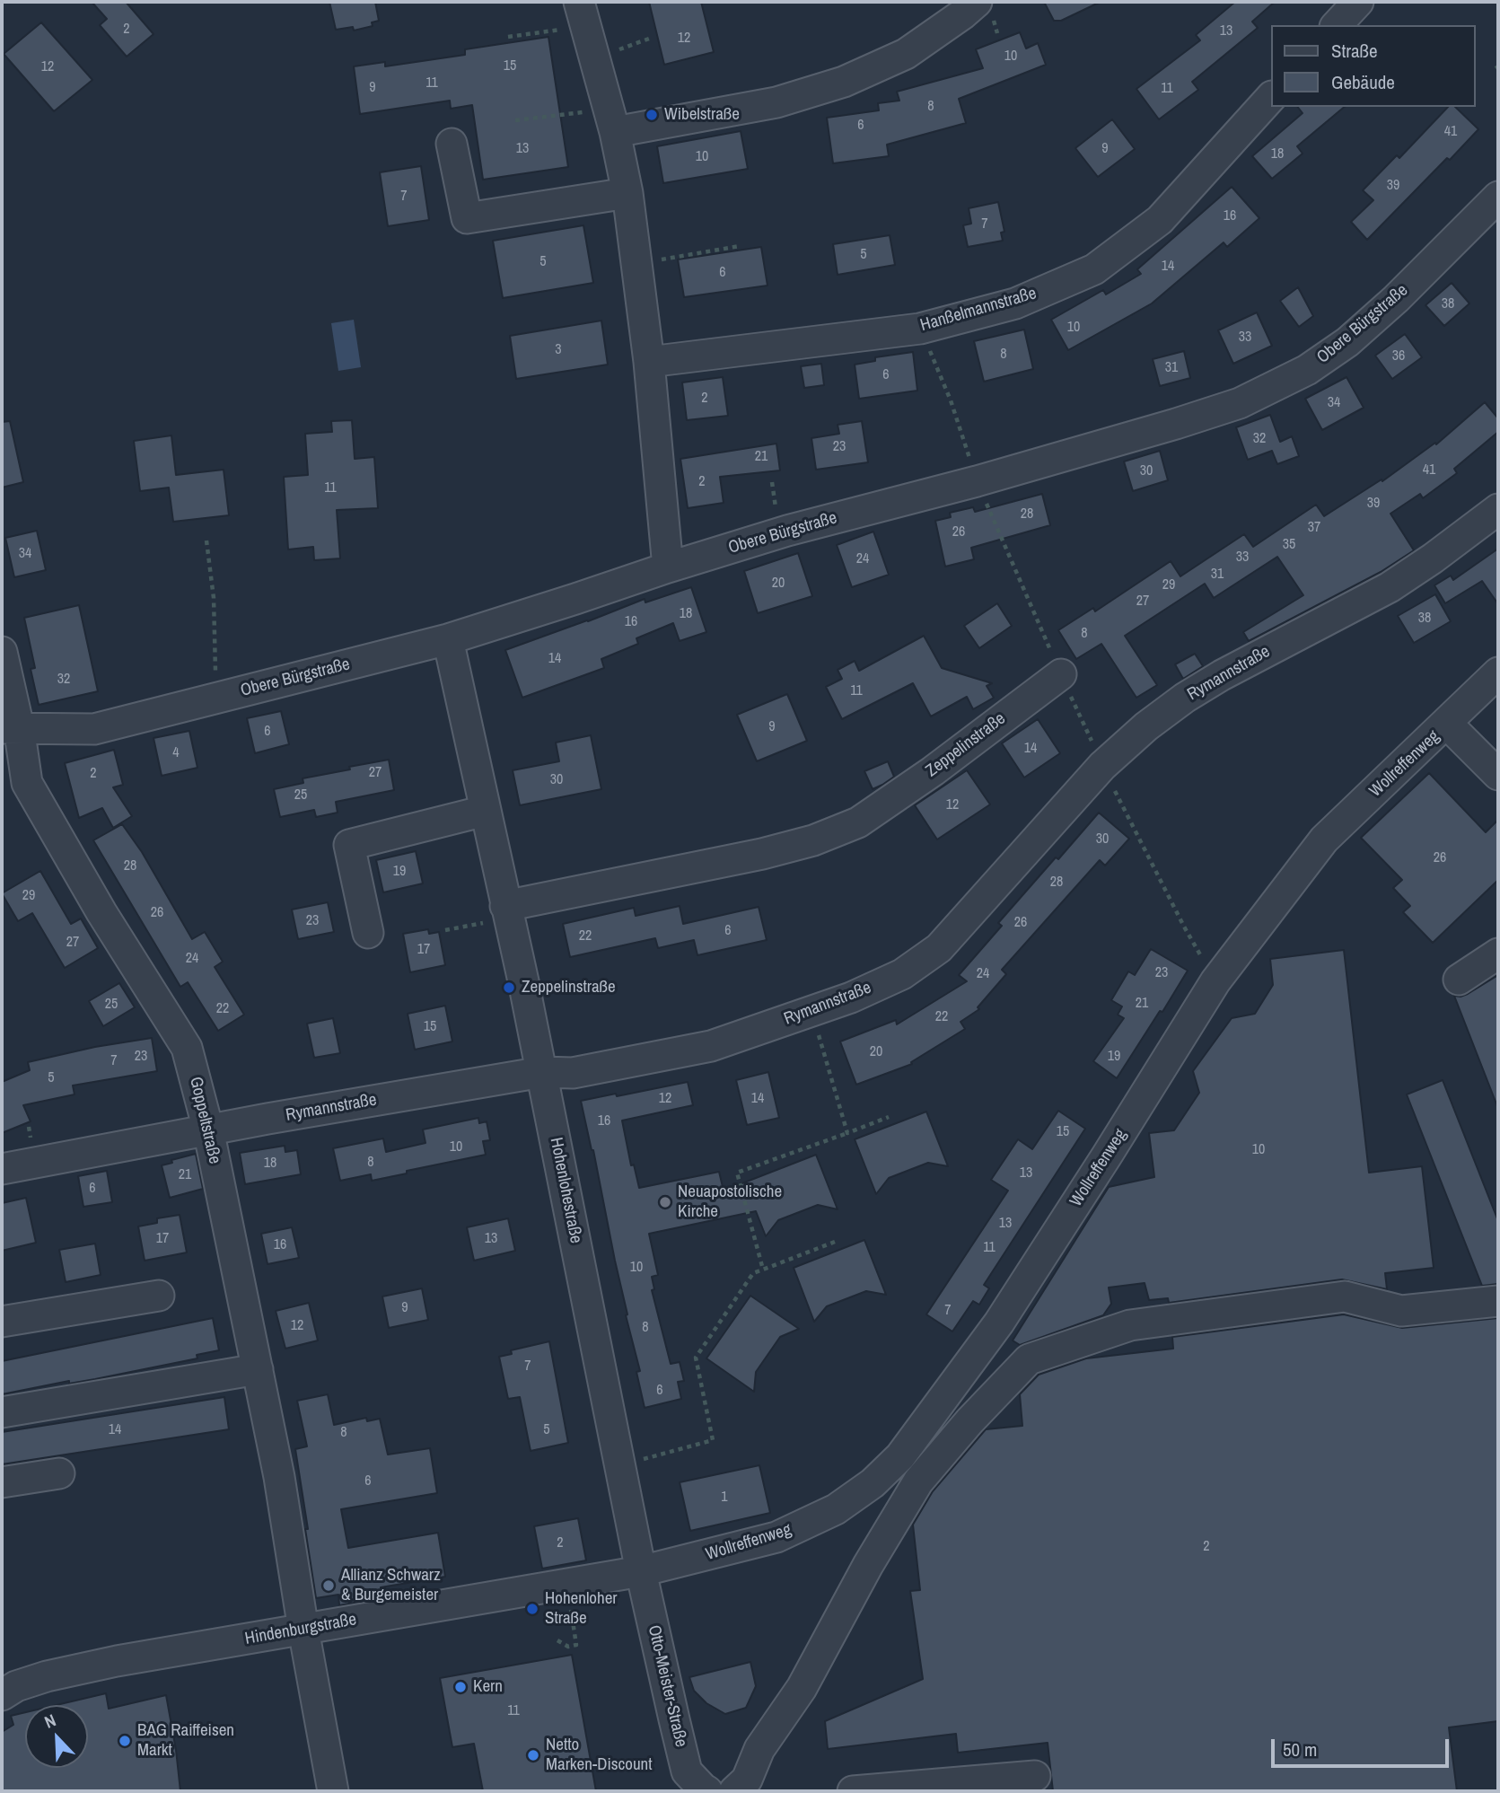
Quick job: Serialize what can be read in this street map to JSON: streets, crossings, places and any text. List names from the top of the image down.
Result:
{
  "streets": {
    "street": [
      "Hanßelmannstraße",
      "Obere Bürgstraße",
      "Rymannstraße",
      "Zeppelinstraße",
      "Wollreffenweg",
      "Goppeltstraße",
      "Hohenlohestraße",
      "Hindenburgstraße",
      "Otto-Meister-Straße"
    ]
  },
  "crossings": [
    ["Obere Bürgstraße", "Goppeltstraße"],
    ["Obere Bürgstraße", "Hohenlohestraße"],
    ["Rymannstraße", "Goppeltstraße"],
    ["Rymannstraße", "Hohenlohestraße"],
    ["Zeppelinstraße", "Hohenlohestraße"],
    ["Wollreffenweg", "Hohenlohestraße"],
    ["Wollreffenweg", "Hindenburgstraße"],
    ["Wollreffenweg", "Otto-Meister-Straße"],
    ["Goppeltstraße", "Hindenburgstraße"],
    ["Hohenlohestraße", "Hindenburgstraße"],
    ["Hohenlohestraße", "Otto-Meister-Straße"],
    ["Hindenburgstraße", "Otto-Meister-Straße"]
  ],
  "places": [
    "Wibelstraße",
    "Zeppelinstraße",
    "Neuapostolische Kirche",
    "Allianz Schwarz & Burgemeister",
    "Hohenloher Straße",
    "Kern",
    "BAG Raiffeisen Markt",
    "Netto Marken-Discount"
  ],
  "house_numbers": [
    "2",
    "13",
    "12",
    "10",
    "15",
    "12",
    "11",
    "9",
    "11",
    "8",
    "6",
    "41",
    "13",
    "9",
    "18",
    "10",
    "39",
    "7",
    "16",
    "7",
    "5",
    "5",
    "14",
    "6",
    "38",
    "10",
    "33",
    "3",
    "8",
    "36",
    "31",
    "6",
    "2",
    "34",
    "32",
    "23",
    "21",
    "41",
    "30",
    "2",
    "11",
    "39",
    "28",
    "37",
    "26",
    "35",
    "34",
    "33",
    "24",
    "31",
    "20",
    "29",
    "27",
    "18",
    "38",
    "16",
    "8",
    "14",
    "32",
    "11",
    "9",
    "6",
    "14",
    "4",
    "27",
    "2",
    "30",
    "25",
    "12",
    "30",
    "26",
    "28",
    "19",
    "28",
    "29",
    "26",
    "23",
    "26",
    "6",
    "22",
    "27",
    "17",
    "24",
    "23",
    "24",
    "21",
    "25",
    "22",
    "22",
    "15",
    "20",
    "23",
    "19",
    "7",
    "5",
    "12",
    "14",
    "16",
    "15",
    "10",
    "10",
    "8",
    "18",
    "13",
    "21",
    "6",
    "13",
    "17",
    "13",
    "16",
    "11",
    "10",
    "9",
    "7",
    "12",
    "8",
    "7",
    "6",
    "14",
    "5",
    "8",
    "6",
    "1",
    "2",
    "2",
    "11"
  ],
  "legend": ["Straße", "Gebäude"],
  "scale_bar": "50 m",
  "north": "top left"
}
